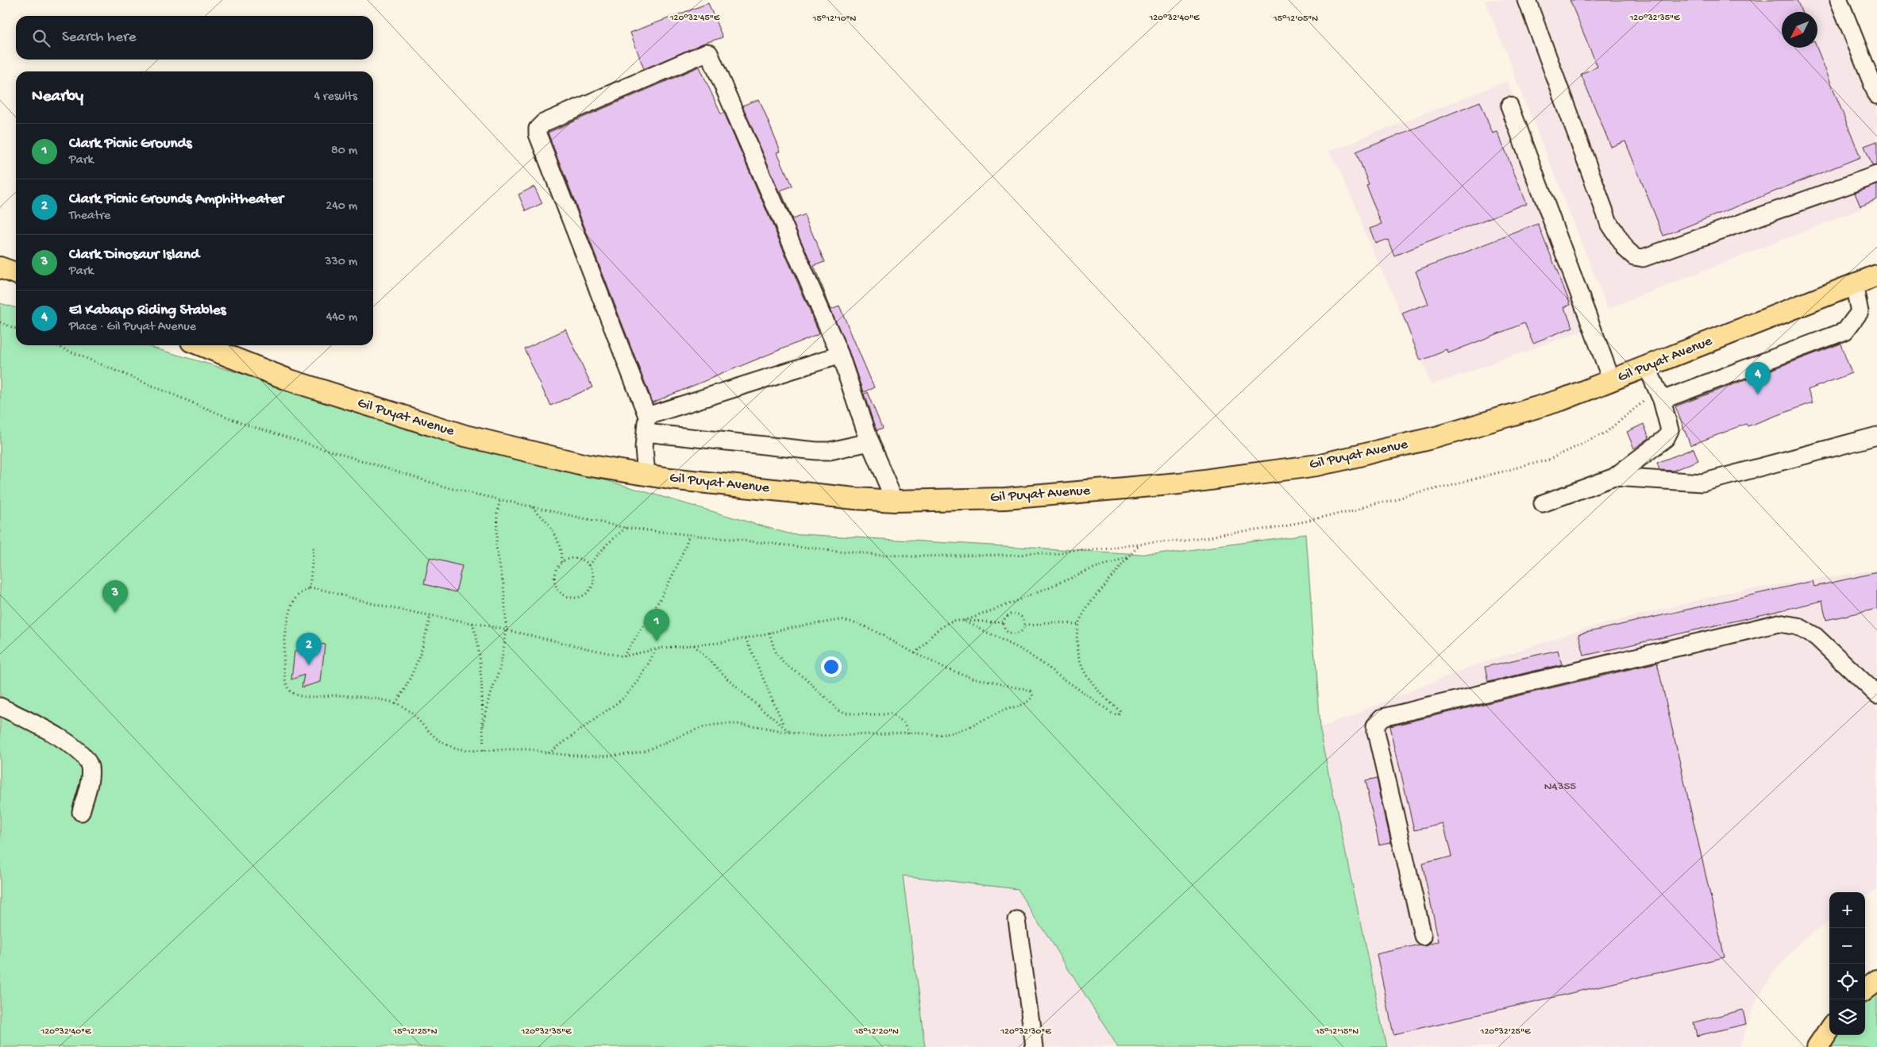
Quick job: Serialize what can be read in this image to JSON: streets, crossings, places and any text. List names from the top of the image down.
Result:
{
  "streets": {
    "main road": ["Gil Puyat Avenue"]
  },
  "house_numbers": ["N4355"],
  "north": "bottom left",
  "page": {
    "search": "Search here",
    "heading": ["Nearby", "4 results"],
    "list": [
      {
        "mark": "1",
        "name": "Clark Picnic Grounds",
        "note": "Park",
        "value": "80 m"
      },
      {
        "mark": "2",
        "name": "Clark Picnic Grounds Amphitheater",
        "note": "Theatre",
        "value": "240 m"
      },
      {
        "mark": "3",
        "name": "Clark Dinosaur Island",
        "note": "Park",
        "value": "330 m"
      },
      {
        "mark": "4",
        "name": "El Kabayo Riding Stables",
        "note": "Place · Gil Puyat Avenue",
        "value": "440 m"
      }
    ],
    "pins": [
      "4",
      "3",
      "1",
      "2"
    ],
    "map_buttons": ["+", "−"]
  },
  "coordinates": [
    "120°32'45\"E",
    "120°32'40\"E",
    "120°32'35\"E",
    "15°12'10\"N",
    "15°12'05\"N",
    "15°12'25\"N",
    "15°12'20\"N",
    "15°12'15\"N",
    "120°32'30\"E",
    "120°32'25\"E"
  ]
}
